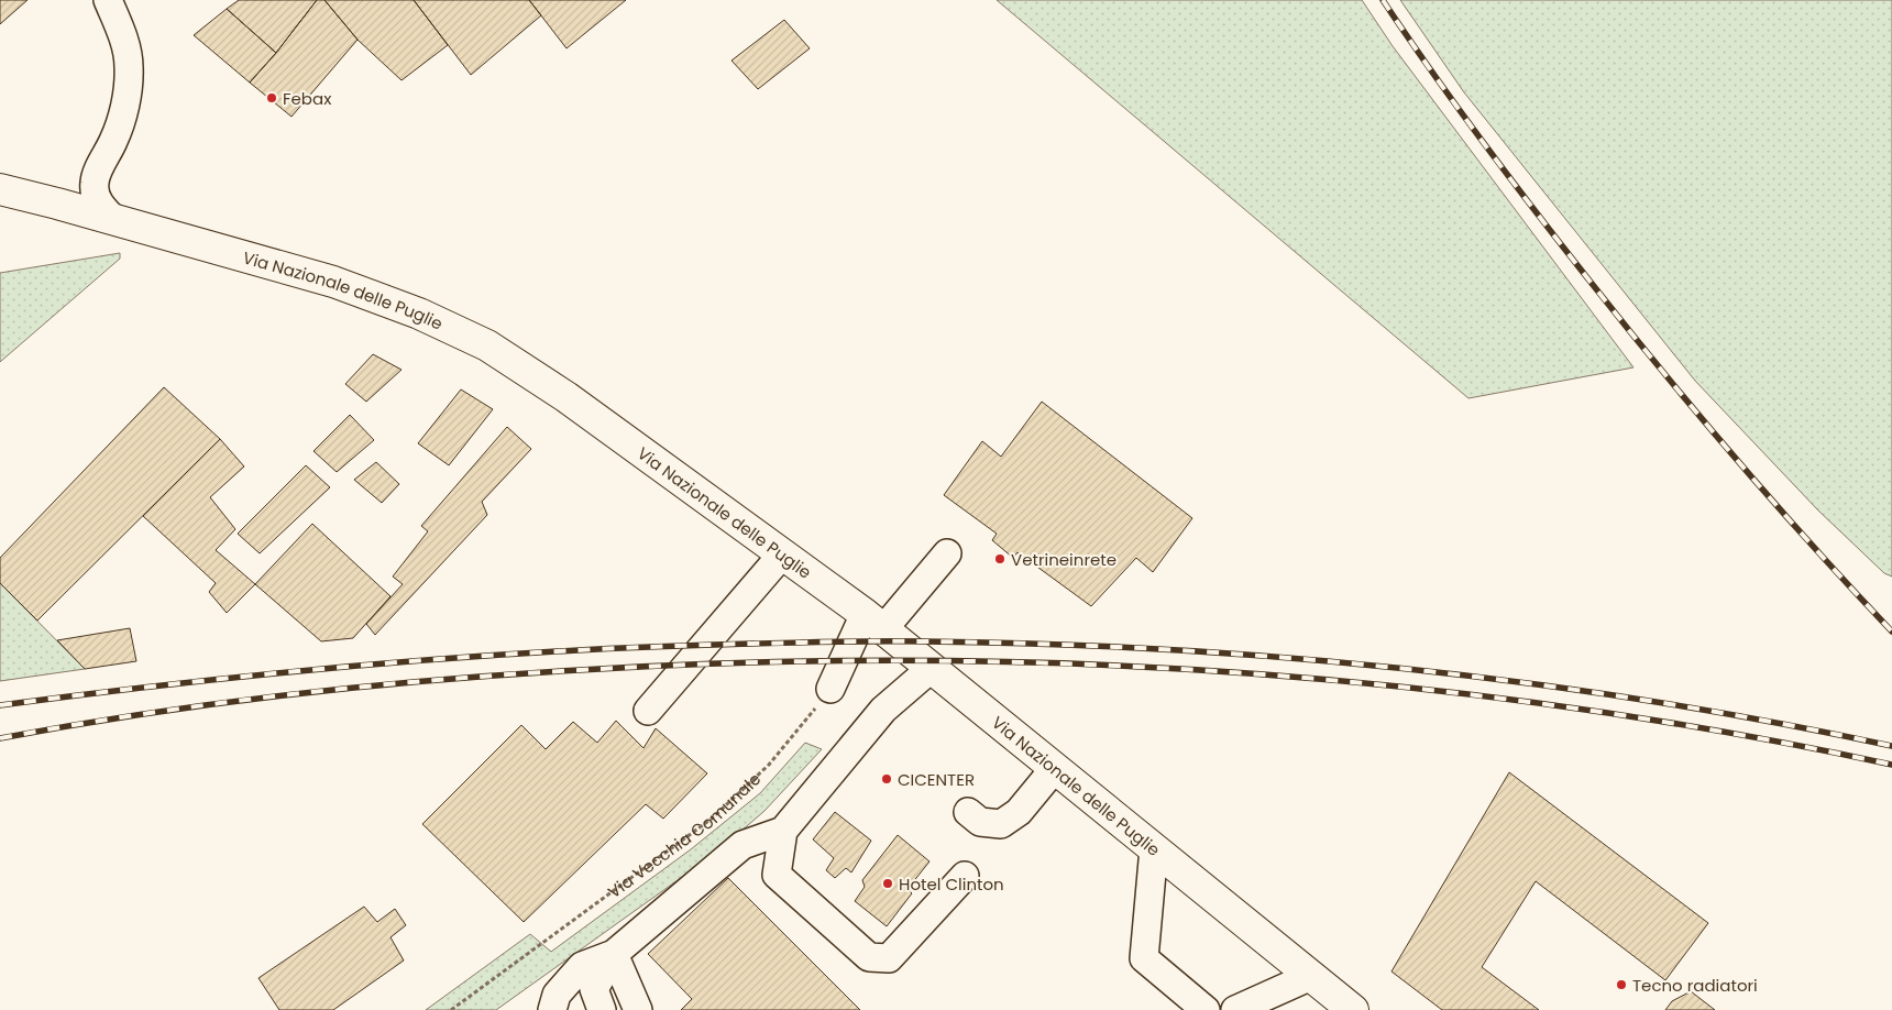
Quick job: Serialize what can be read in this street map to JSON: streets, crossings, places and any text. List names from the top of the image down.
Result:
{
  "streets": {
    "main road": ["Via Nazionale delle Puglie"],
    "path": ["Via Vecchia Comunale"]
  },
  "places": [
    "Febax",
    "Vetrineinrete",
    "CICENTER",
    "Hotel Clinton",
    "Tecno radiatori"
  ]
}
